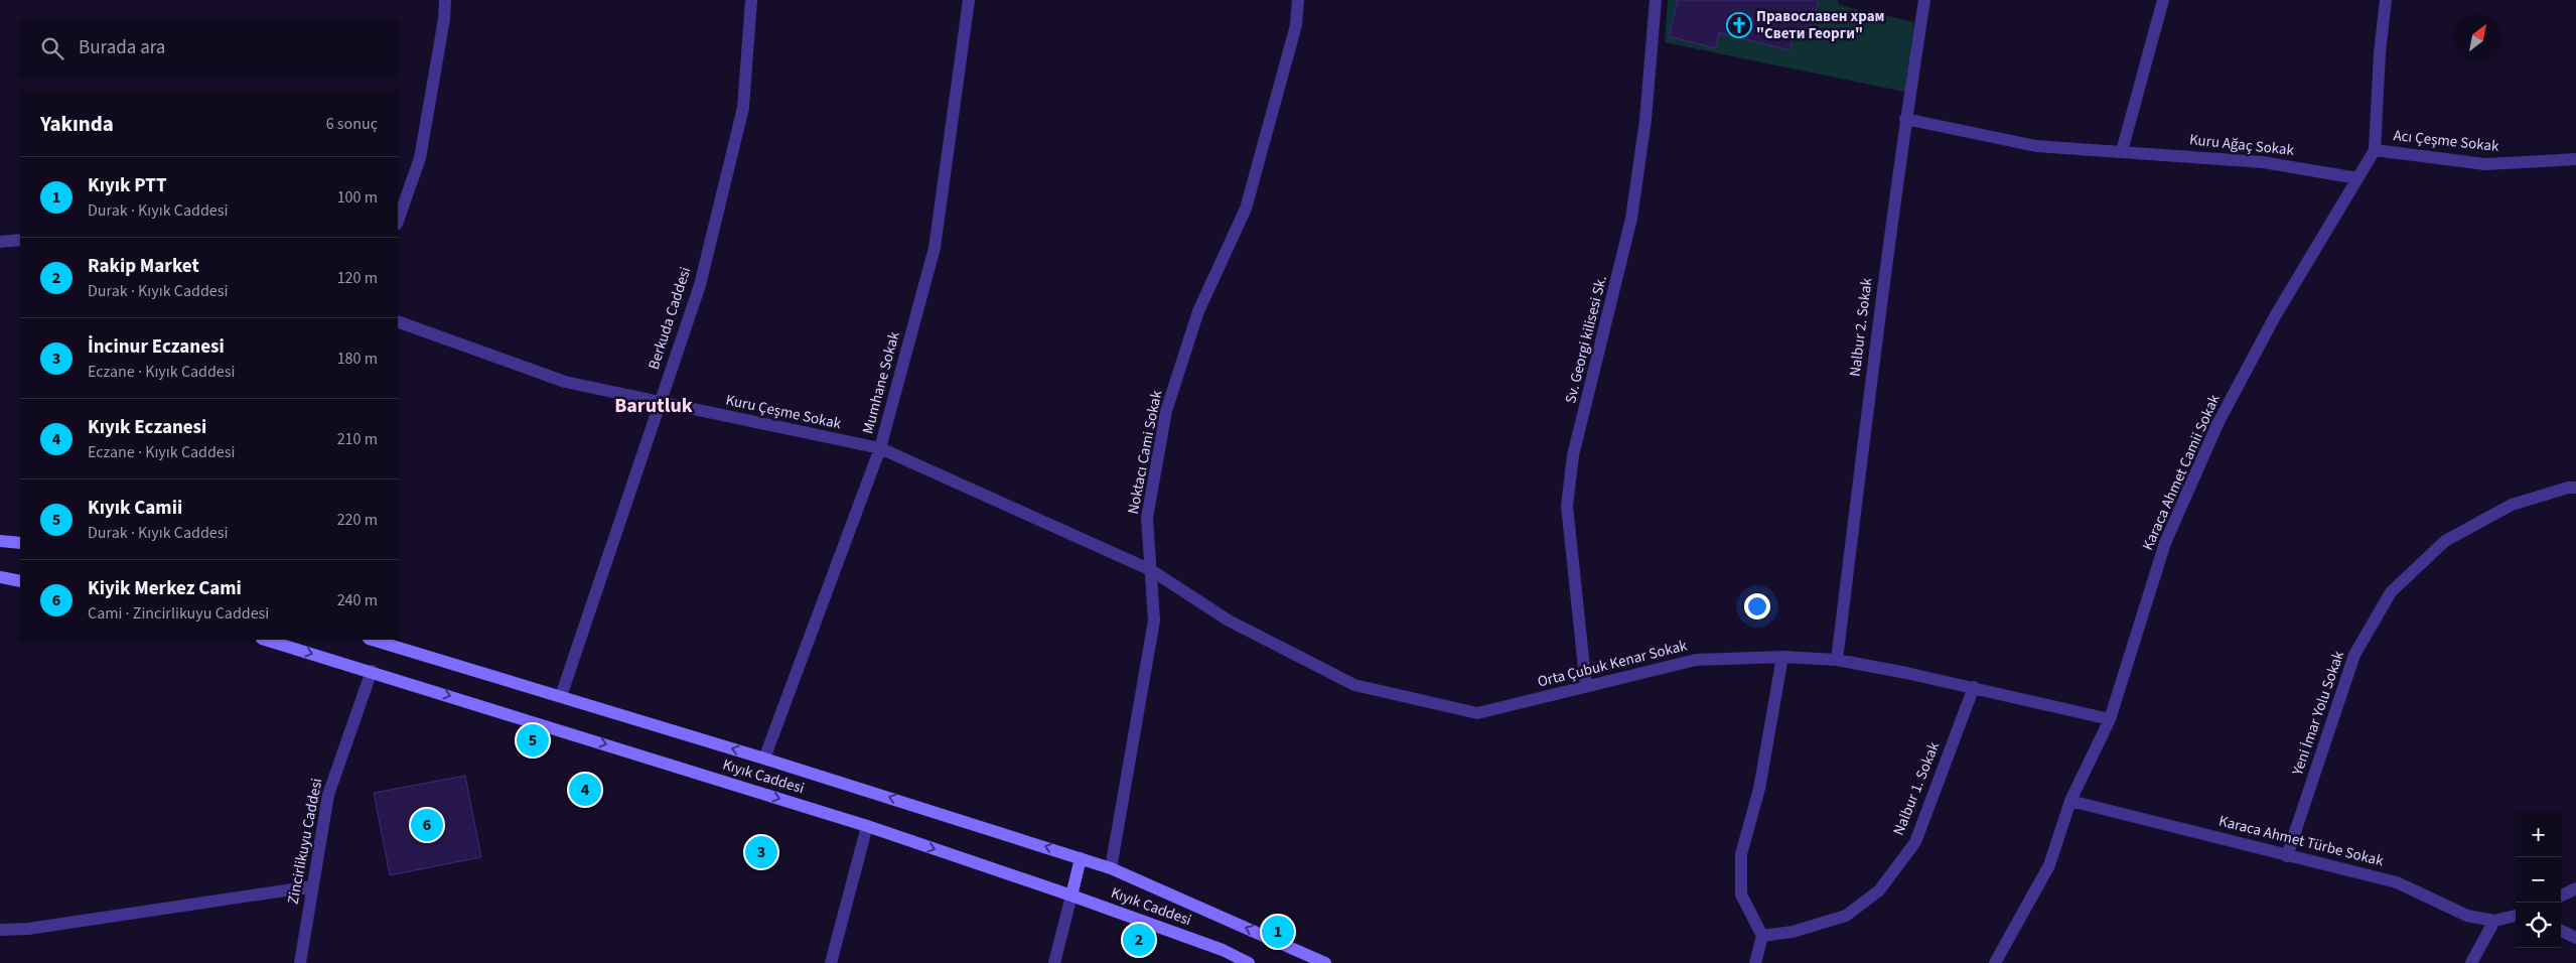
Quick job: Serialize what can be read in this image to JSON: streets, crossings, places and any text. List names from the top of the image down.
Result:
{
  "streets": {
    "main road": ["Kıyık Caddesi"],
    "street": [
      "Acı Çeşme Sokak",
      "Kuru Ağaç Sokak",
      "Berkuda Caddesi",
      "Nalbur 2. Sokak",
      "Sv. Georgi kilisesi Sk.",
      "Mumhane Sokak",
      "Kuru Çeşme Sokak",
      "Noktacı Cami Sokak",
      "Karaca Ahmet Camii Sokak",
      "Orta Çubuk Kenar Sokak",
      "Yeni İmar Yolu Sokak",
      "Nalbur 1. Sokak",
      "Zincirlikuyu Caddesi",
      "Karaca Ahmet Türbe Sokak"
    ]
  },
  "crossings": [
    ["Acı Çeşme Sokak", "Karaca Ahmet Camii Sokak"],
    ["Kuru Ağaç Sokak", "Nalbur 2. Sokak"],
    ["Kuru Ağaç Sokak", "Karaca Ahmet Camii Sokak"],
    ["Berkuda Caddesi", "Kuru Çeşme Sokak"],
    ["Berkuda Caddesi", "Kıyık Caddesi"],
    ["Nalbur 2. Sokak", "Orta Çubuk Kenar Sokak"],
    ["Sv. Georgi kilisesi Sk.", "Orta Çubuk Kenar Sokak"],
    ["Mumhane Sokak", "Kuru Çeşme Sokak"],
    ["Mumhane Sokak", "Kıyık Caddesi"],
    ["Kuru Çeşme Sokak", "Noktacı Cami Sokak"],
    ["Kuru Çeşme Sokak", "Orta Çubuk Kenar Sokak"],
    ["Noktacı Cami Sokak", "Orta Çubuk Kenar Sokak"],
    ["Noktacı Cami Sokak", "Kıyık Caddesi"],
    ["Karaca Ahmet Camii Sokak", "Orta Çubuk Kenar Sokak"],
    ["Karaca Ahmet Camii Sokak", "Karaca Ahmet Türbe Sokak"],
    ["Orta Çubuk Kenar Sokak", "Nalbur 1. Sokak"],
    ["Yeni İmar Yolu Sokak", "Karaca Ahmet Türbe Sokak"],
    ["Kıyık Caddesi", "Zincirlikuyu Caddesi"]
  ],
  "districts": ["Barutluk"],
  "places": {
    "church": ["Православен храм \"Свети Георги\""]
  },
  "north": "top right",
  "page": {
    "search": "Burada ara",
    "heading": ["Yakında", "6 sonuç"],
    "list": [
      {
        "mark": "1",
        "name": "Kıyık PTT",
        "note": "Durak · Kıyık Caddesi",
        "value": "100 m"
      },
      {
        "mark": "2",
        "name": "Rakip Market",
        "note": "Durak · Kıyık Caddesi",
        "value": "120 m"
      },
      {
        "mark": "3",
        "name": "İncinur Eczanesi",
        "note": "Eczane · Kıyık Caddesi",
        "value": "180 m"
      },
      {
        "mark": "4",
        "name": "Kıyık Eczanesi",
        "note": "Eczane · Kıyık Caddesi",
        "value": "210 m"
      },
      {
        "mark": "5",
        "name": "Kıyık Camii",
        "note": "Durak · Kıyık Caddesi",
        "value": "220 m"
      },
      {
        "mark": "6",
        "name": "Kiyik Merkez Cami",
        "note": "Cami · Zincirlikuyu Caddesi",
        "value": "240 m"
      }
    ],
    "pins": [
      "5",
      "4",
      "6",
      "3",
      "1",
      "2"
    ],
    "map_buttons": ["+", "−"]
  }
}
